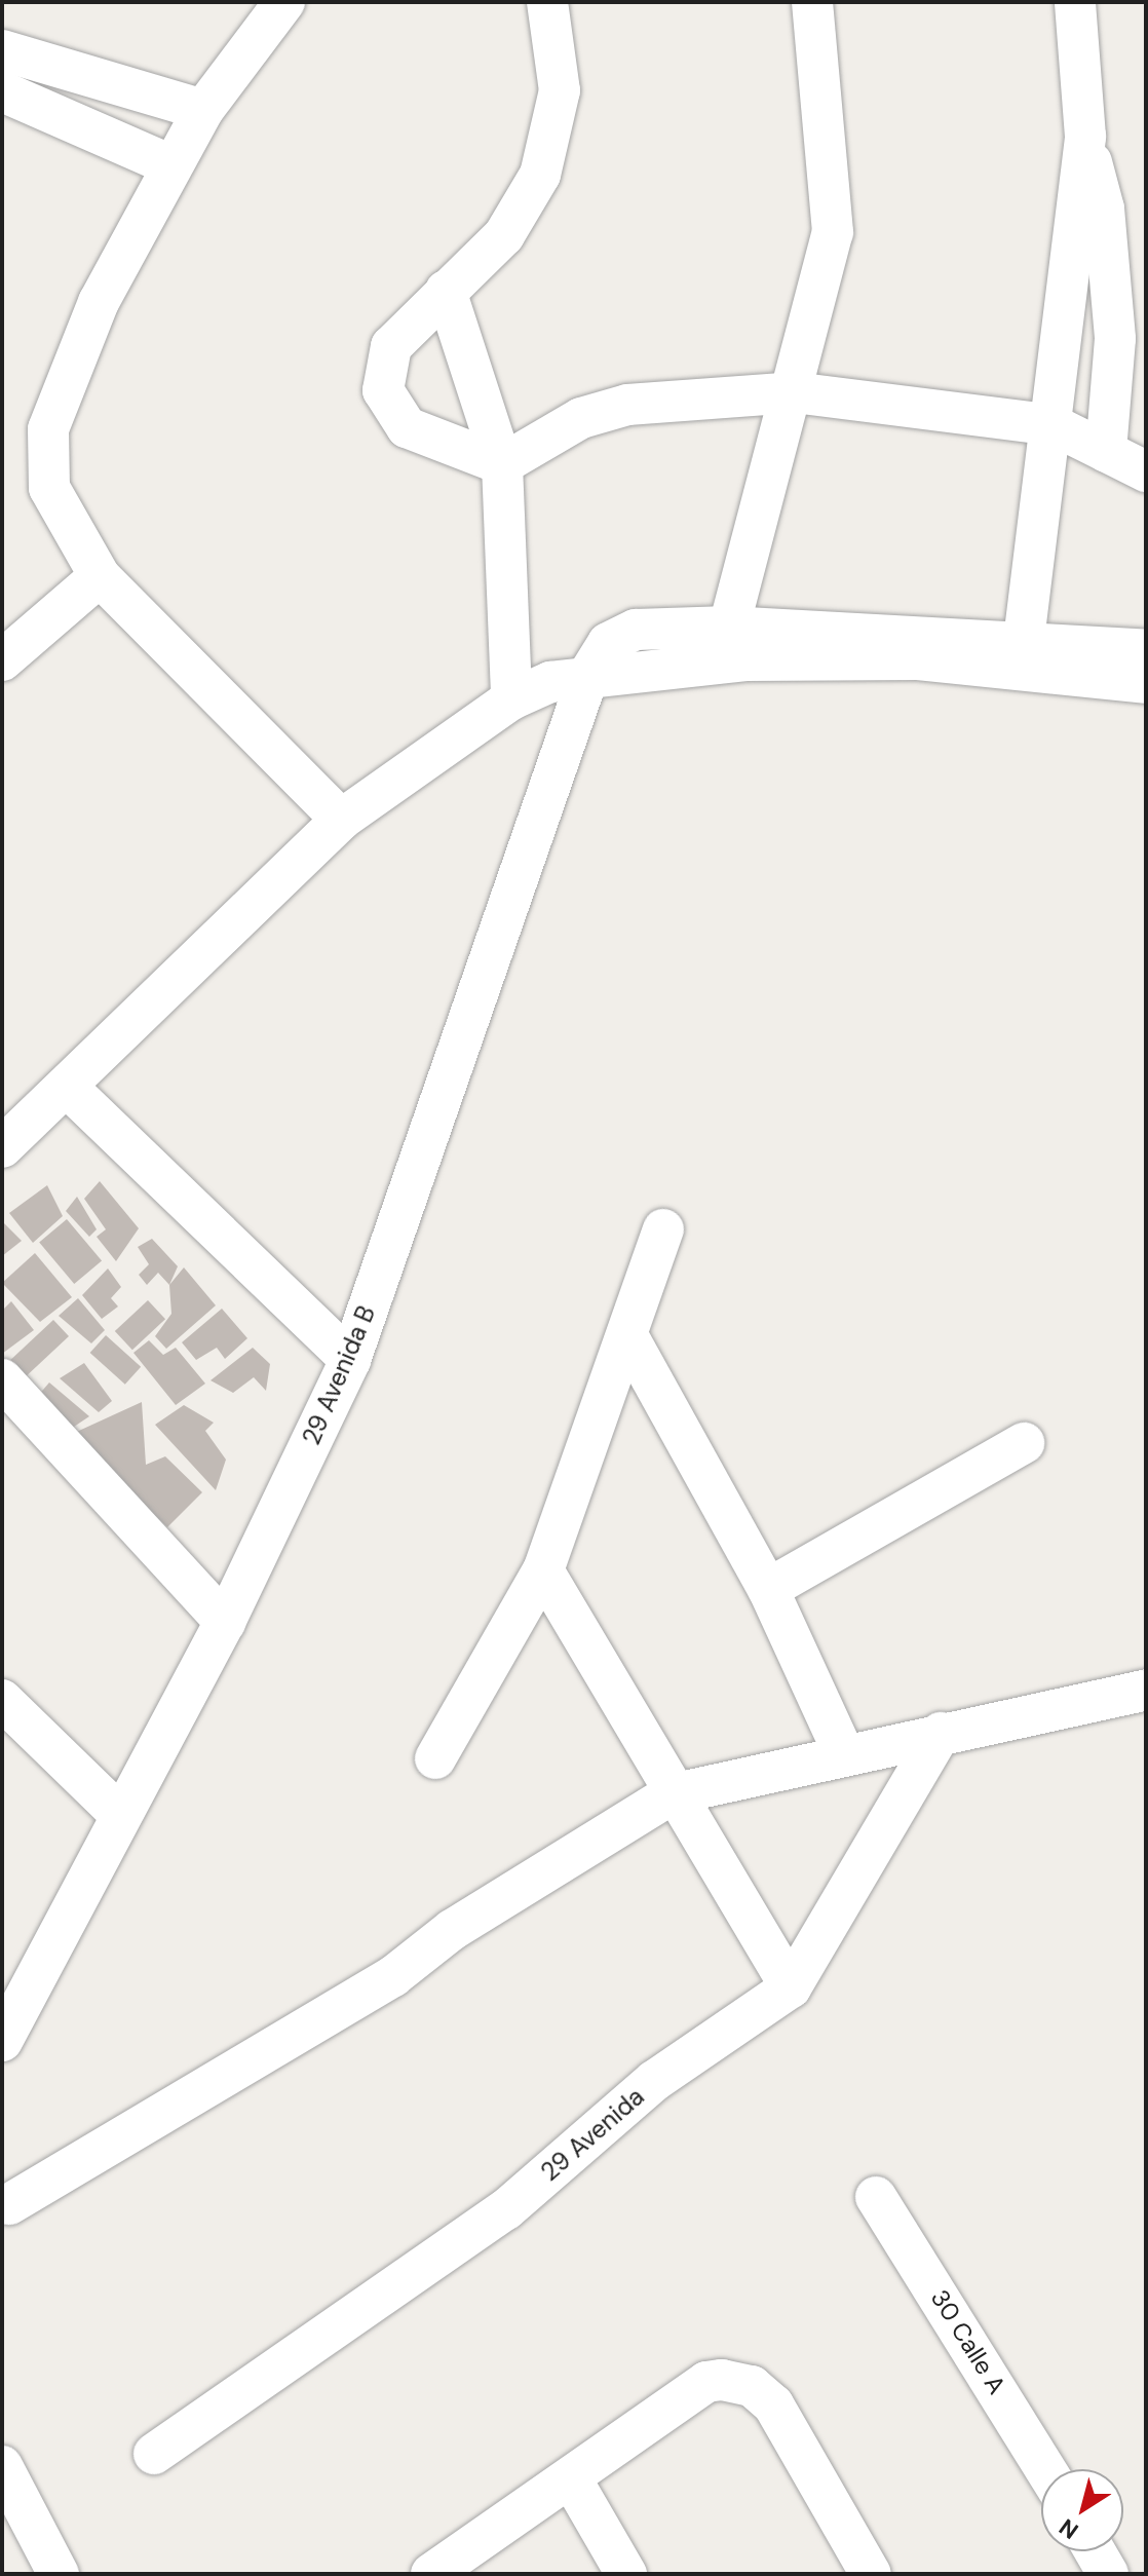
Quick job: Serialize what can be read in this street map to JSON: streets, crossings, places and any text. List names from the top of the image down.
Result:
{
  "streets": {
    "street": ["29 Avenida B", "29 Avenida", "30 Calle A"]
  },
  "north": "bottom left"
}
